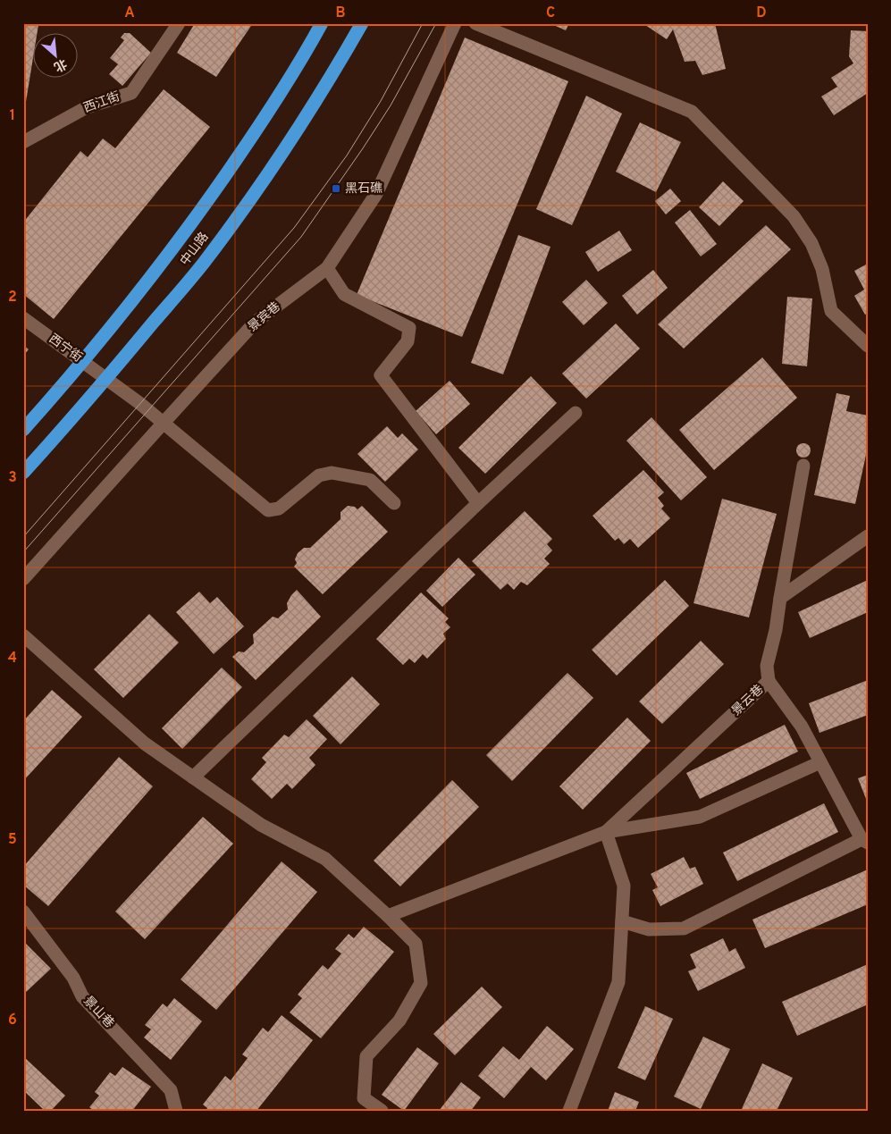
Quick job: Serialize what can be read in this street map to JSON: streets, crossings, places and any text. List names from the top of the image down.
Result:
{
  "streets": {
    "highway": ["中山路"],
    "street": [
      "西江街",
      "景宾巷",
      "西宁街",
      "景云巷",
      "景山巷"
    ]
  },
  "crossings": [
    ["中山路", "西宁街"],
    ["景宾巷", "西宁街"]
  ],
  "places": {
    "transit": ["黑石礁"]
  },
  "north": "bottom right",
  "grid": {
    "columns": [
      "A",
      "B",
      "C",
      "D"
    ],
    "rows": [
      "1",
      "2",
      "3",
      "4",
      "5",
      "6"
    ]
  }
}
